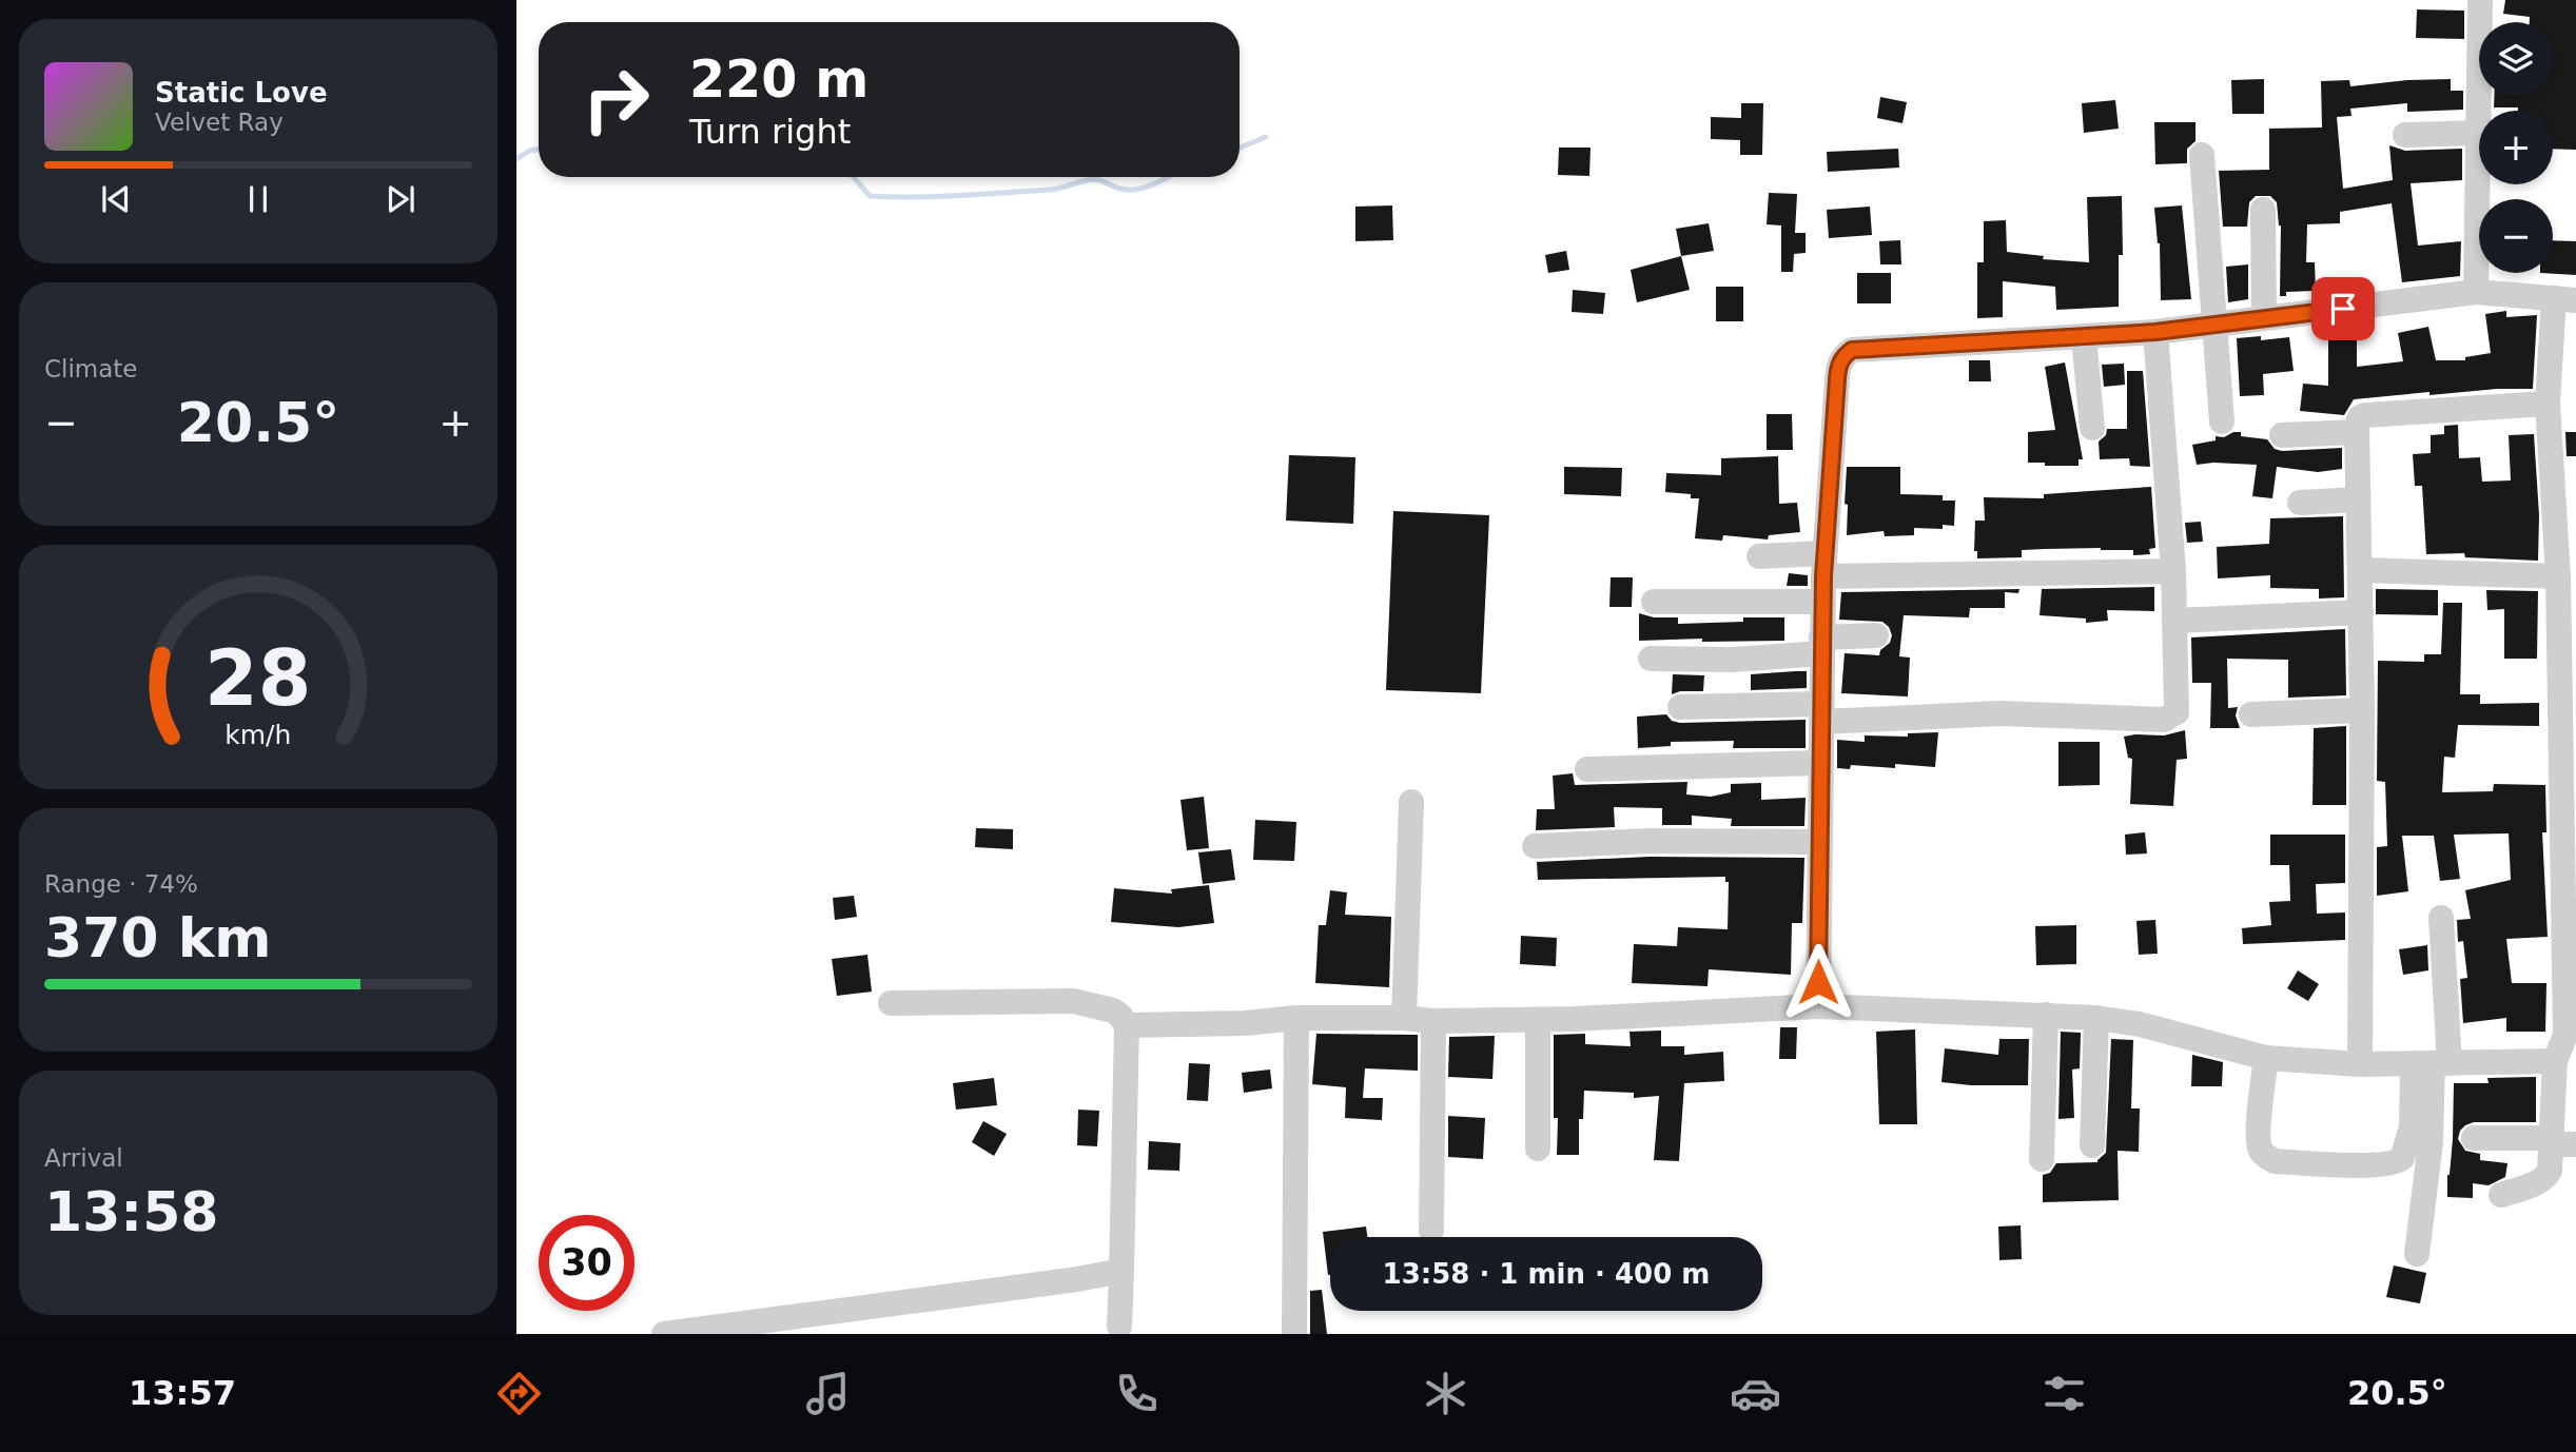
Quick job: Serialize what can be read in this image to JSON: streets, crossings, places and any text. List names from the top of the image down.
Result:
{
  "page": {
    "map_buttons": ["+", "−"],
    "turn": ["220 m", "Turn right"],
    "song": ["Static Love", "Velvet Ray"],
    "tile": [
      "Climate",
      ["Range · 74%", "370 km"],
      ["Arrival", "13:58"]
    ],
    "heat": ["−", "20.5°", "+"],
    "limit": "30",
    "trip": "13:58 · 1 min · 400 m",
    "tabs": ["13:57", "20.5°"],
    "gauge": ["28", "km/h"]
  }
}
